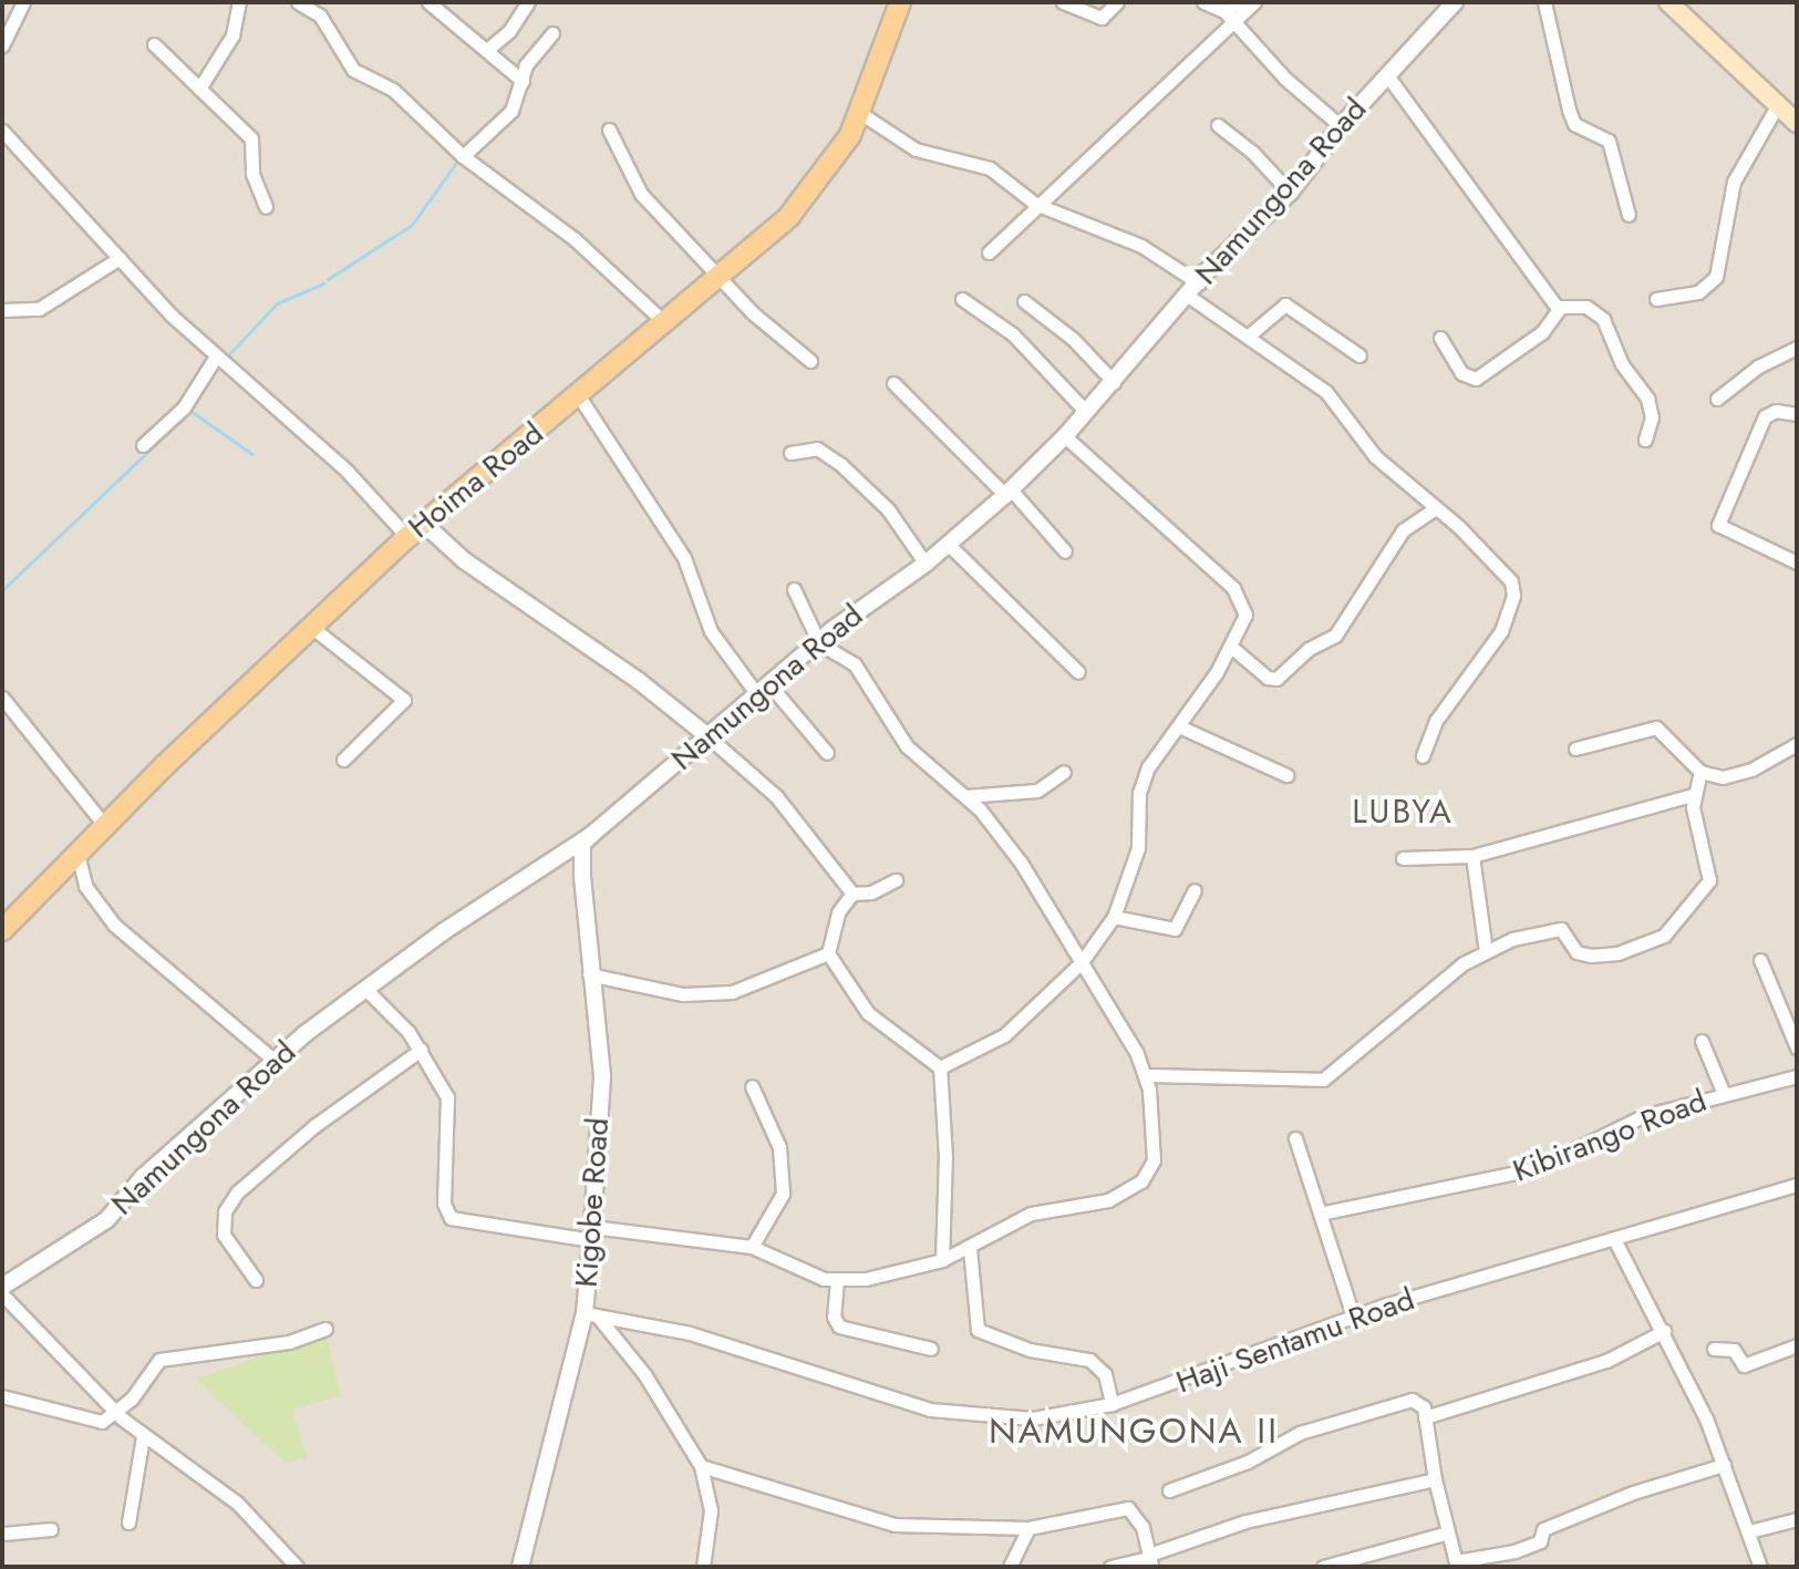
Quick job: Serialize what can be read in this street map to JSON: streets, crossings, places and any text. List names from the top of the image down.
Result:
{
  "streets": {
    "main road": ["Hoima Road"],
    "street": [
      "Namungona Road",
      "Kibirango Road",
      "Kigobe Road",
      "Haji Sentamu Road"
    ]
  },
  "crossings": [
    ["Namungona Road", "Kigobe Road"],
    ["Kigobe Road", "Haji Sentamu Road"]
  ],
  "districts": ["LUBYA", "NAMUNGONA II"]
}
